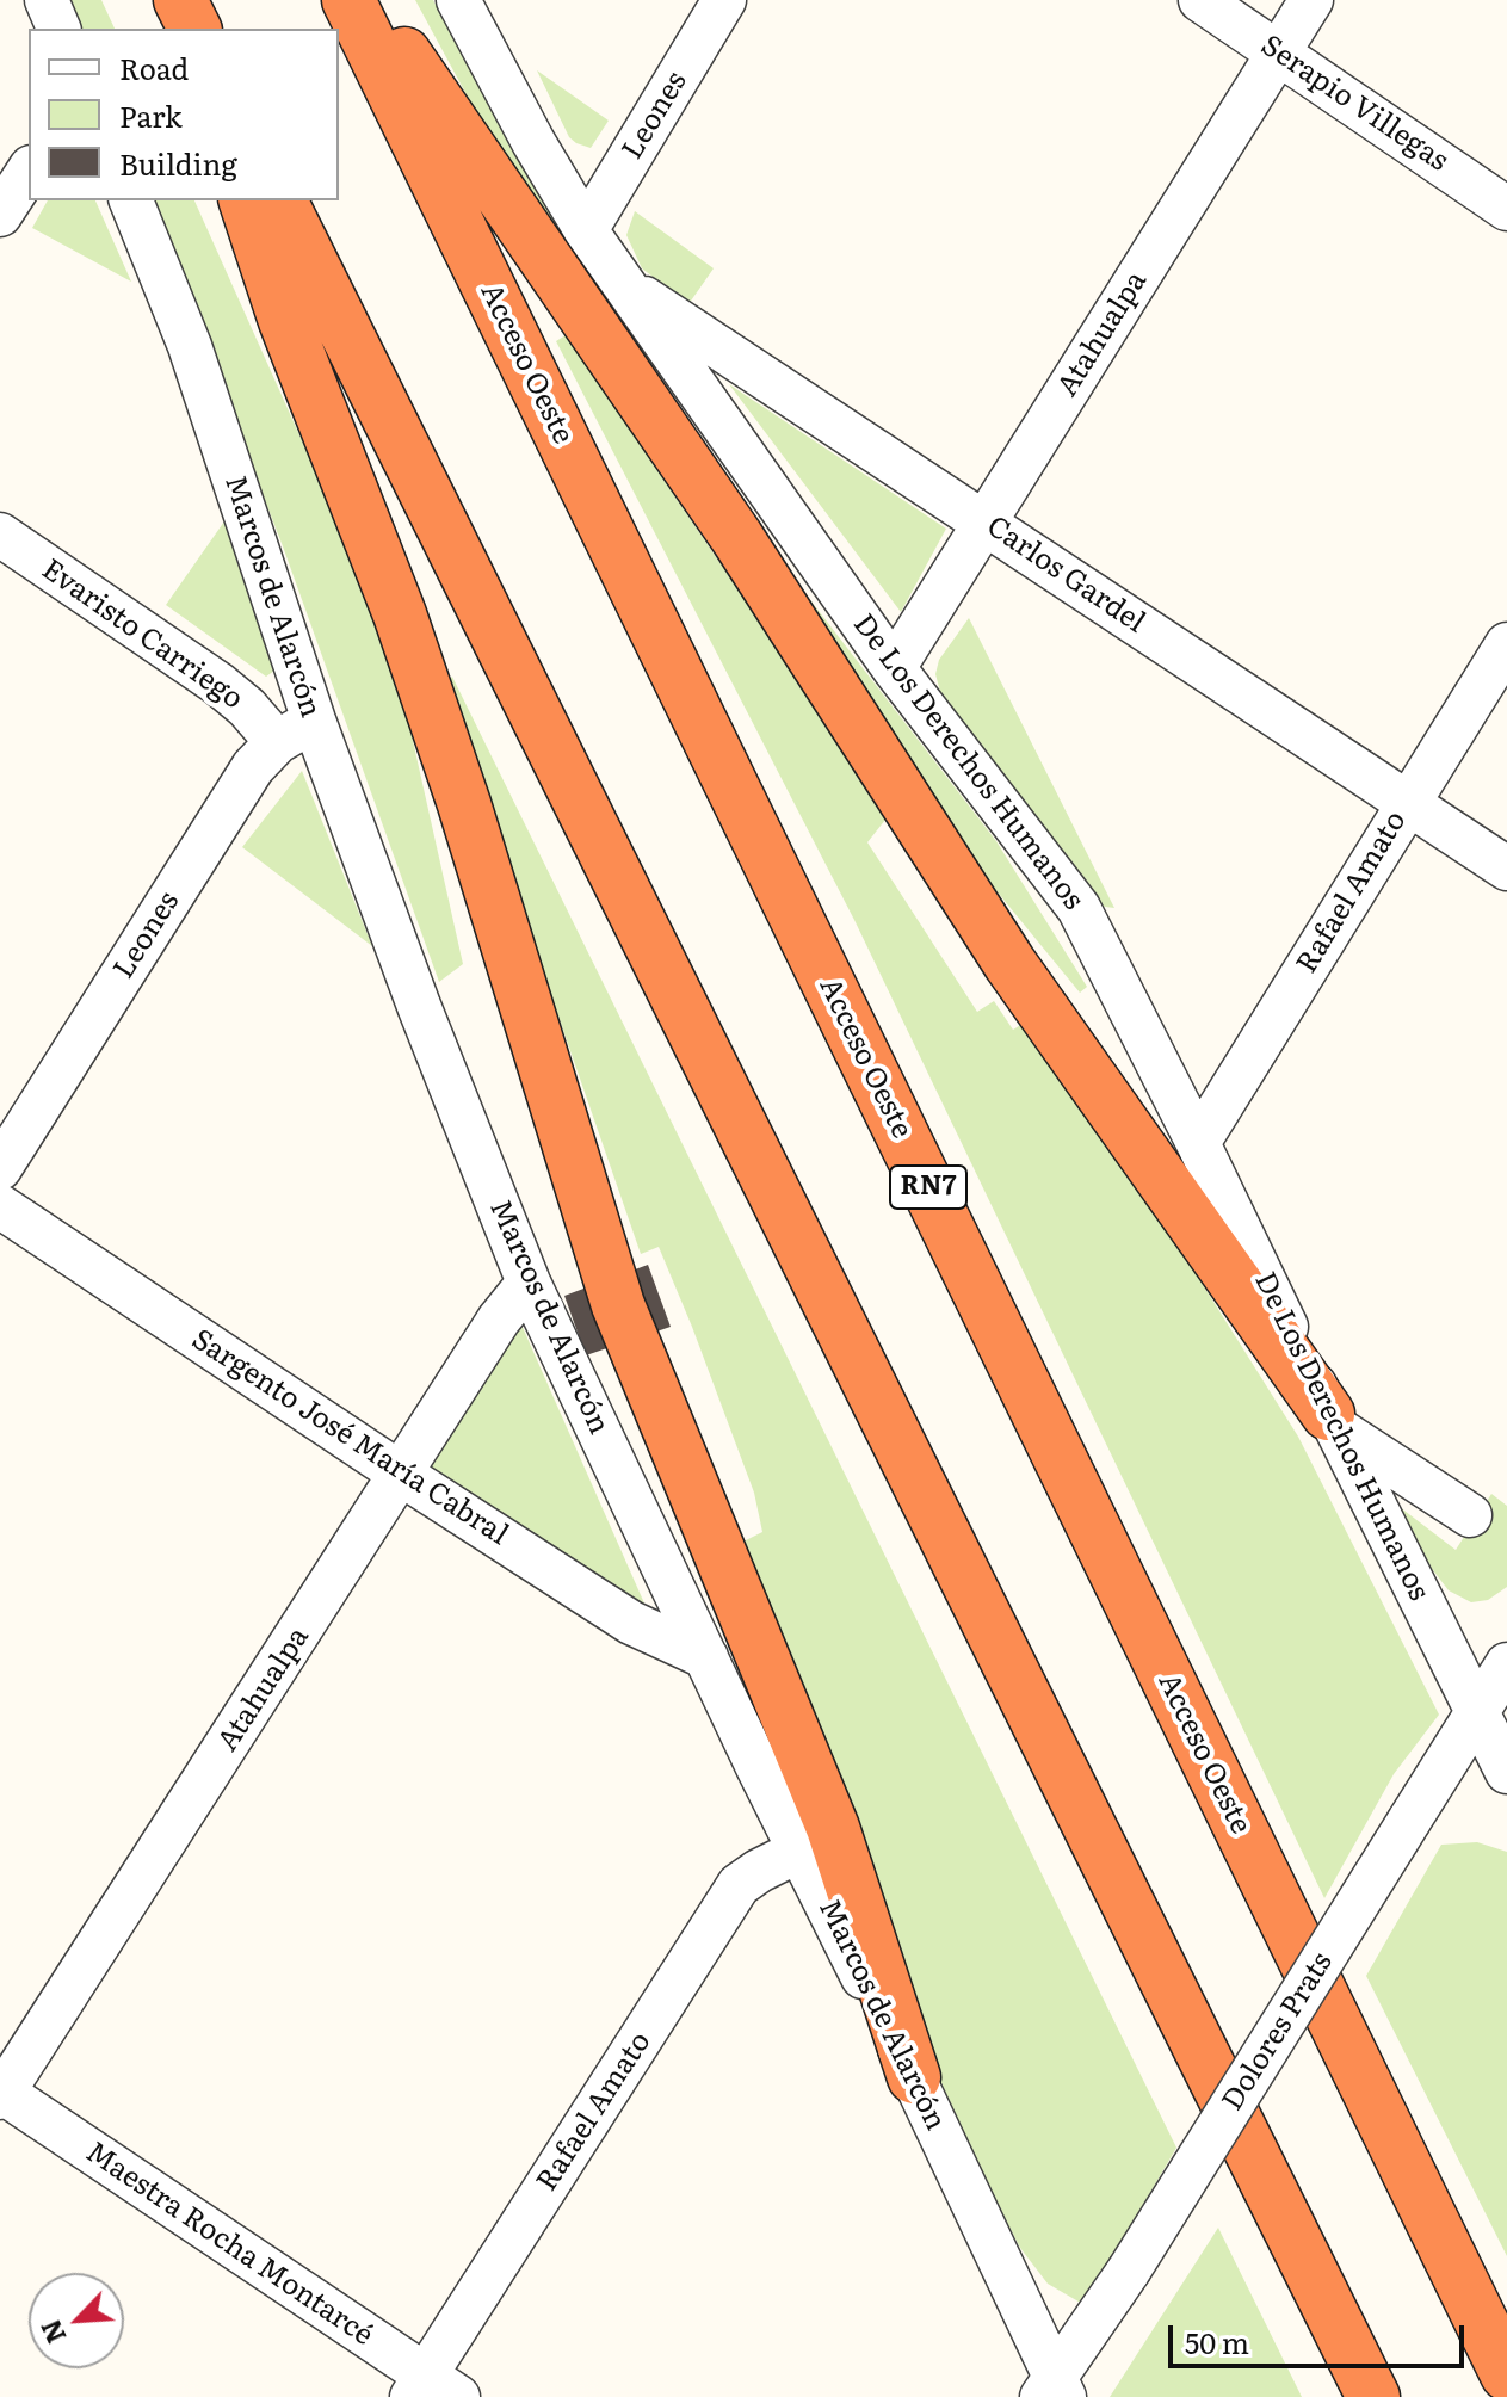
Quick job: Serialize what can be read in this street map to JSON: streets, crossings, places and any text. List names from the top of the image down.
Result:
{
  "streets": {
    "highway": ["Acceso Oeste", "RN7"],
    "street": [
      "Serapio Villegas",
      "Leones",
      "Atahualpa",
      "Carlos Gardel",
      "Marcos de Alarcón",
      "Evaristo Carriego",
      "De Los Derechos Humanos",
      "Rafael Amato",
      "Sargento José María Cabral",
      "Dolores Prats",
      "Maestra Rocha Montarcé"
    ]
  },
  "crossings": [
    ["Serapio Villegas", "Atahualpa"],
    ["Leones", "Marcos de Alarcón"],
    ["Leones", "Evaristo Carriego"],
    ["Leones", "De Los Derechos Humanos"],
    ["Atahualpa", "Carlos Gardel"],
    ["Atahualpa", "Marcos de Alarcón"],
    ["Atahualpa", "De Los Derechos Humanos"],
    ["Atahualpa", "Sargento José María Cabral"],
    ["Atahualpa", "Maestra Rocha Montarcé"],
    ["Carlos Gardel", "De Los Derechos Humanos"],
    ["Carlos Gardel", "Rafael Amato"],
    ["Marcos de Alarcón", "Rafael Amato"],
    ["Marcos de Alarcón", "Sargento José María Cabral"],
    ["Marcos de Alarcón", "Dolores Prats"],
    ["De Los Derechos Humanos", "Rafael Amato"],
    ["De Los Derechos Humanos", "Dolores Prats"],
    ["Rafael Amato", "Maestra Rocha Montarcé"]
  ],
  "legend": ["Road", "Park", "Building"],
  "scale_bar": "50 m",
  "north": "bottom left"
}
